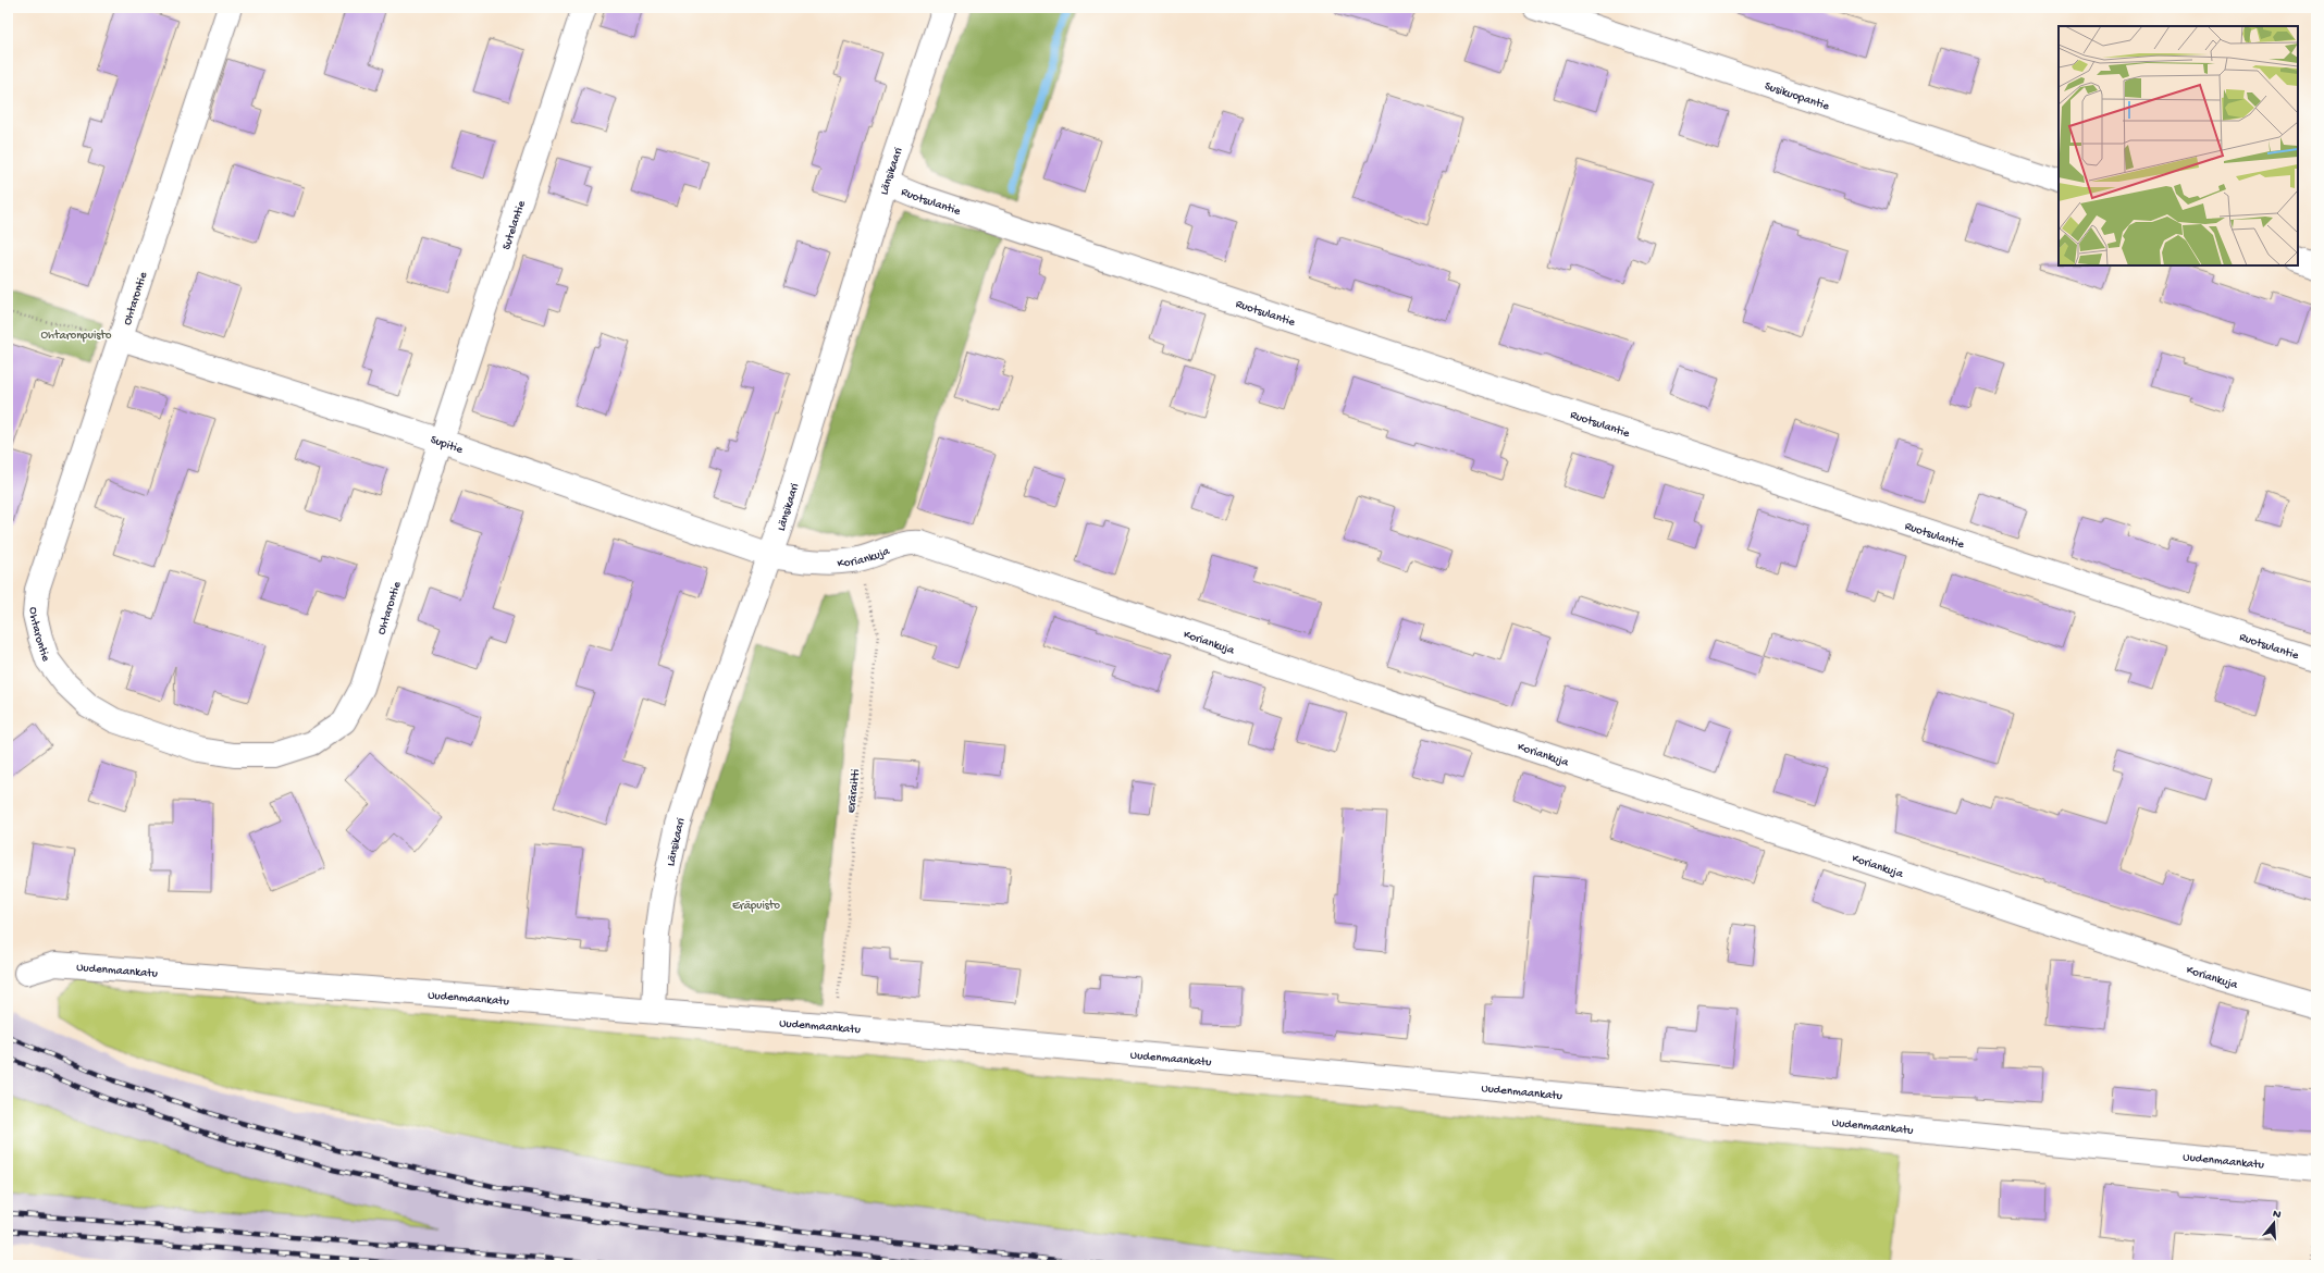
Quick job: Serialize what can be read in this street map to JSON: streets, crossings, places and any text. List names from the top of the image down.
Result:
{
  "streets": {
    "street": [
      "Susikuopantie",
      "Länsikaari",
      "Ruotsulantie",
      "Sutelantie",
      "Ohtarontie",
      "Supitie",
      "Koriankuja",
      "Uudenmaankatu"
    ],
    "path": ["Eräraitti"]
  },
  "crossings": [
    ["Länsikaari", "Ruotsulantie"],
    ["Länsikaari", "Supitie"],
    ["Länsikaari", "Koriankuja"],
    ["Länsikaari", "Uudenmaankatu"],
    ["Sutelantie", "Ohtarontie"],
    ["Sutelantie", "Supitie"],
    ["Ohtarontie", "Supitie"],
    ["Supitie", "Koriankuja"],
    ["Koriankuja", "Eräraitti"],
    ["Eräraitti", "Uudenmaankatu"]
  ],
  "parks": ["Ohtaronpuisto", "Eräpuisto"],
  "north": "top"
}
